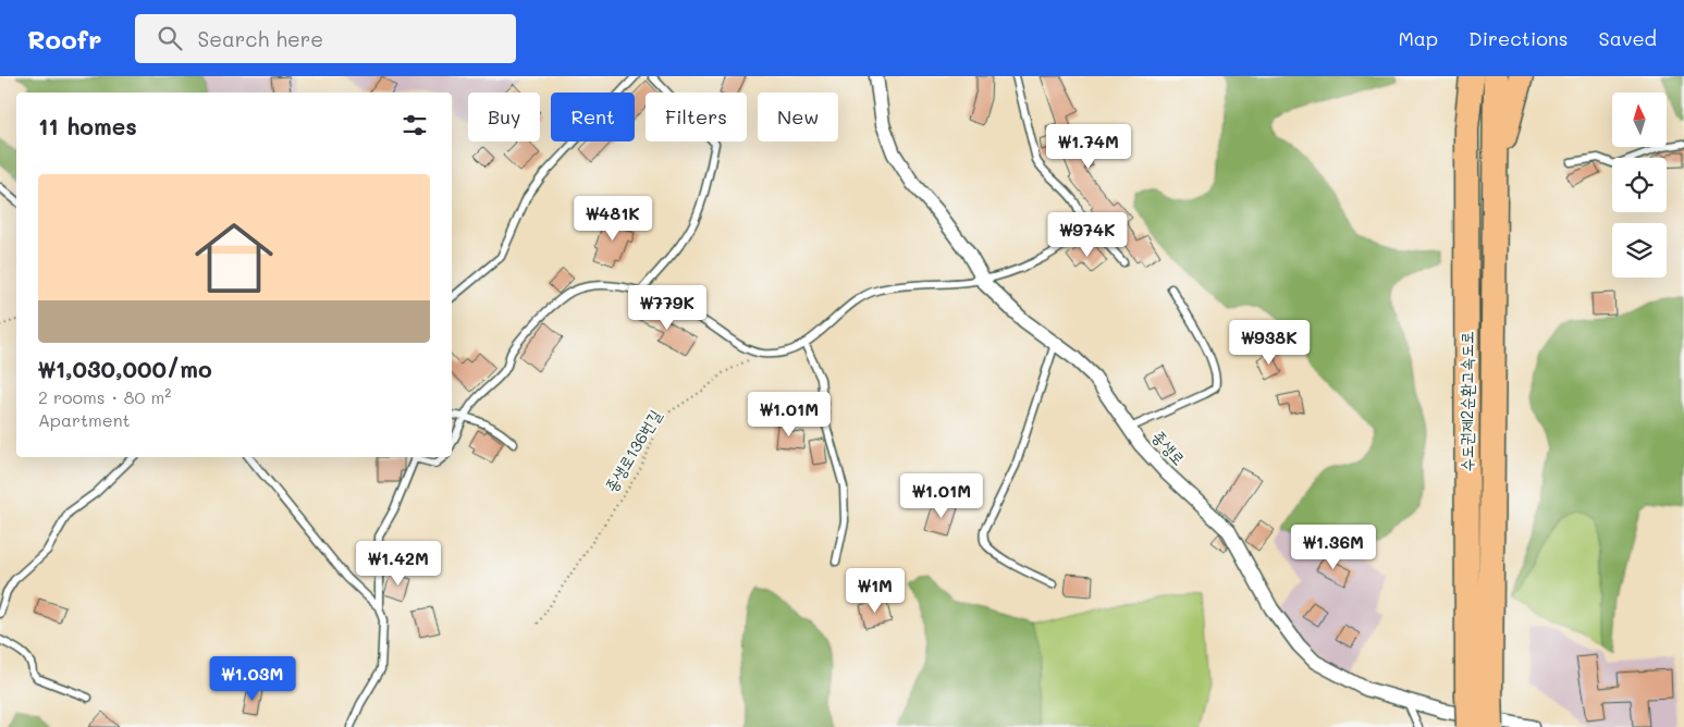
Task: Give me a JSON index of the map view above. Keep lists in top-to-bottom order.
{
  "streets": {
    "highway": ["수도권제2순환고속도로"],
    "street": ["종생로"],
    "path": ["종생로136번길"]
  },
  "north": "top",
  "page": {
    "header": "Roofr",
    "search": "Search here",
    "nav": ["Map", "Directions", "Saved"],
    "chip": [
      "Buy",
      "Rent",
      "Filters",
      "New"
    ],
    "heading": "11 homes",
    "price": [
      "₩1.74M",
      "₩481K",
      "₩974K",
      "₩779K",
      "₩938K",
      "₩1.01M",
      "₩1.01M",
      "₩1.36M",
      "₩1.42M",
      "₩1M",
      "₩1.03M"
    ],
    "list": [
      {
        "name": "₩1,030,000/mo",
        "note": "2 rooms · 80 m² · Apartment"
      }
    ]
  }
}
